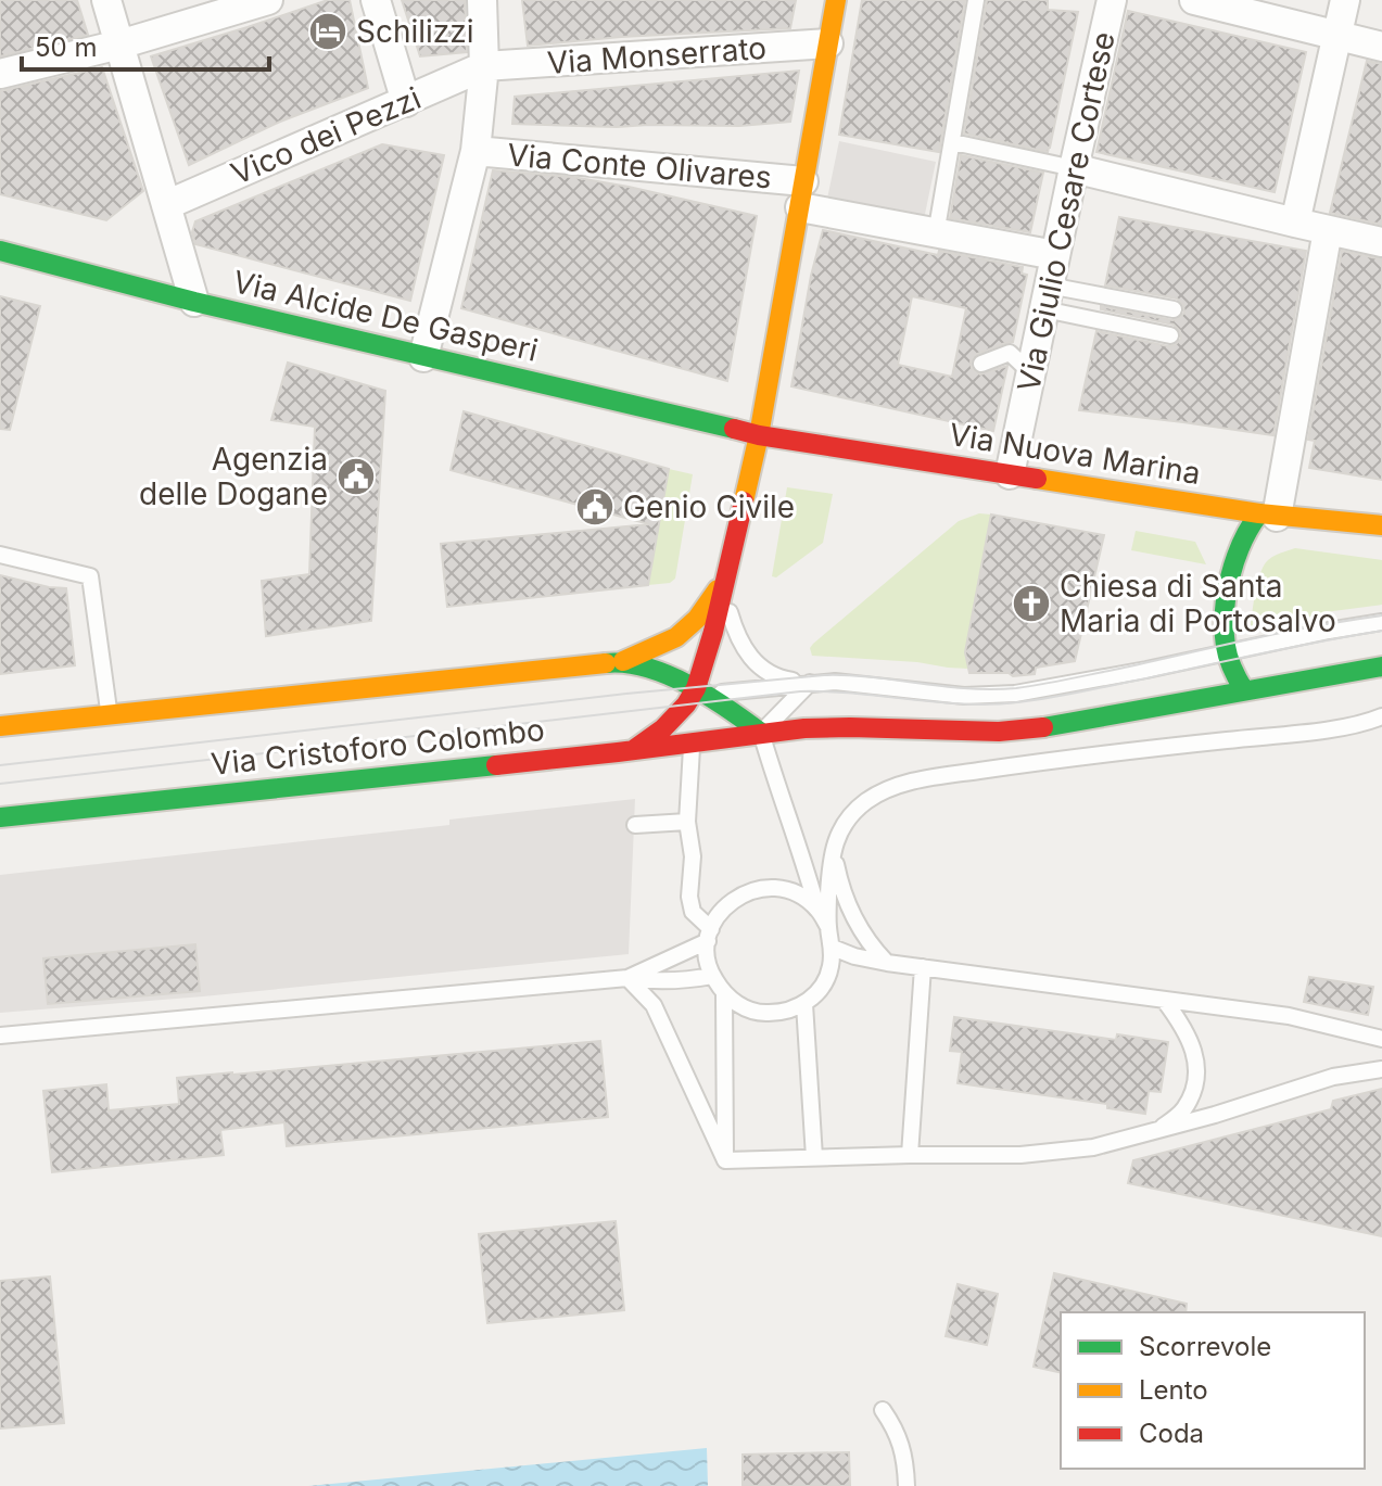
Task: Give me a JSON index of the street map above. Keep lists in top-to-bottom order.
{
  "streets": {
    "main road": ["Via Alcide De Gasperi", "Via Nuova Marina", "Via Cristoforo Colombo"],
    "street": [
      "Via Monserrato",
      "Vico dei Pezzi",
      "Via Conte Olivares",
      "Via Giulio Cesare Cortese"
    ]
  },
  "crossings": [
    ["Via Monserrato", "Vico dei Pezzi"],
    ["Via Conte Olivares", "Via Giulio Cesare Cortese"],
    ["Via Giulio Cesare Cortese", "Via Nuova Marina"],
    ["Via Alcide De Gasperi", "Via Nuova Marina"]
  ],
  "places": {
    "hotel": ["Schilizzi"],
    "public building": ["Agenzia delle Dogane", "Genio Civile"],
    "church": ["Chiesa di Santa Maria di Portosalvo"]
  },
  "legend": ["Scorrevole", "Lento", "Coda"],
  "scale_bar": "50 m"
}
